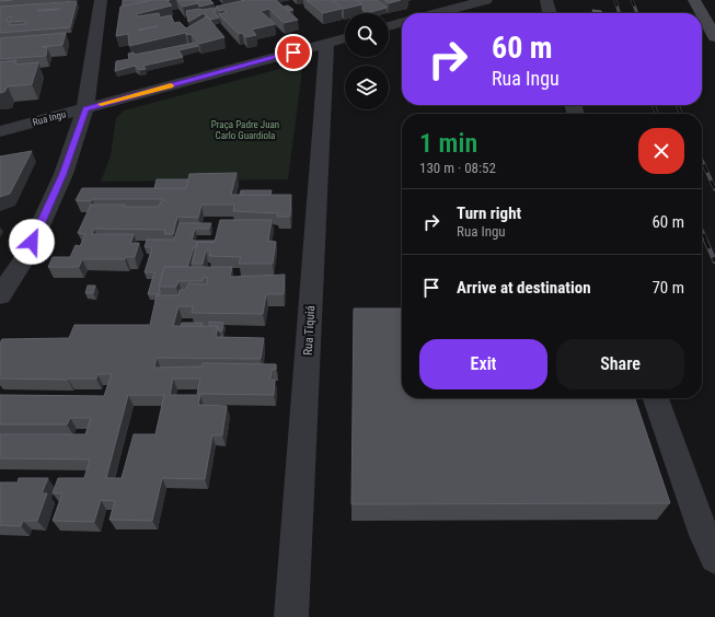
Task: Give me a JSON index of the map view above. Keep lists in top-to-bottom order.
{
  "streets": {
    "street": ["Rua Ingu", "Rua Tiquiá"]
  },
  "crossings": [
    ["Rua Ingu", "Rua Tiquiá"]
  ],
  "parks": ["Praça Padre Juan Carlo Guardiola"],
  "page": {
    "turn": ["60 m", "Rua Ingu"],
    "heading": ["1 min", "130 m · 08:52"],
    "list": [
      {
        "name": "Turn right",
        "note": "Rua Ingu",
        "value": "60 m"
      },
      {
        "name": "Arrive at destination",
        "value": "70 m"
      }
    ],
    "buttons": ["Exit", "Share"]
  }
}
